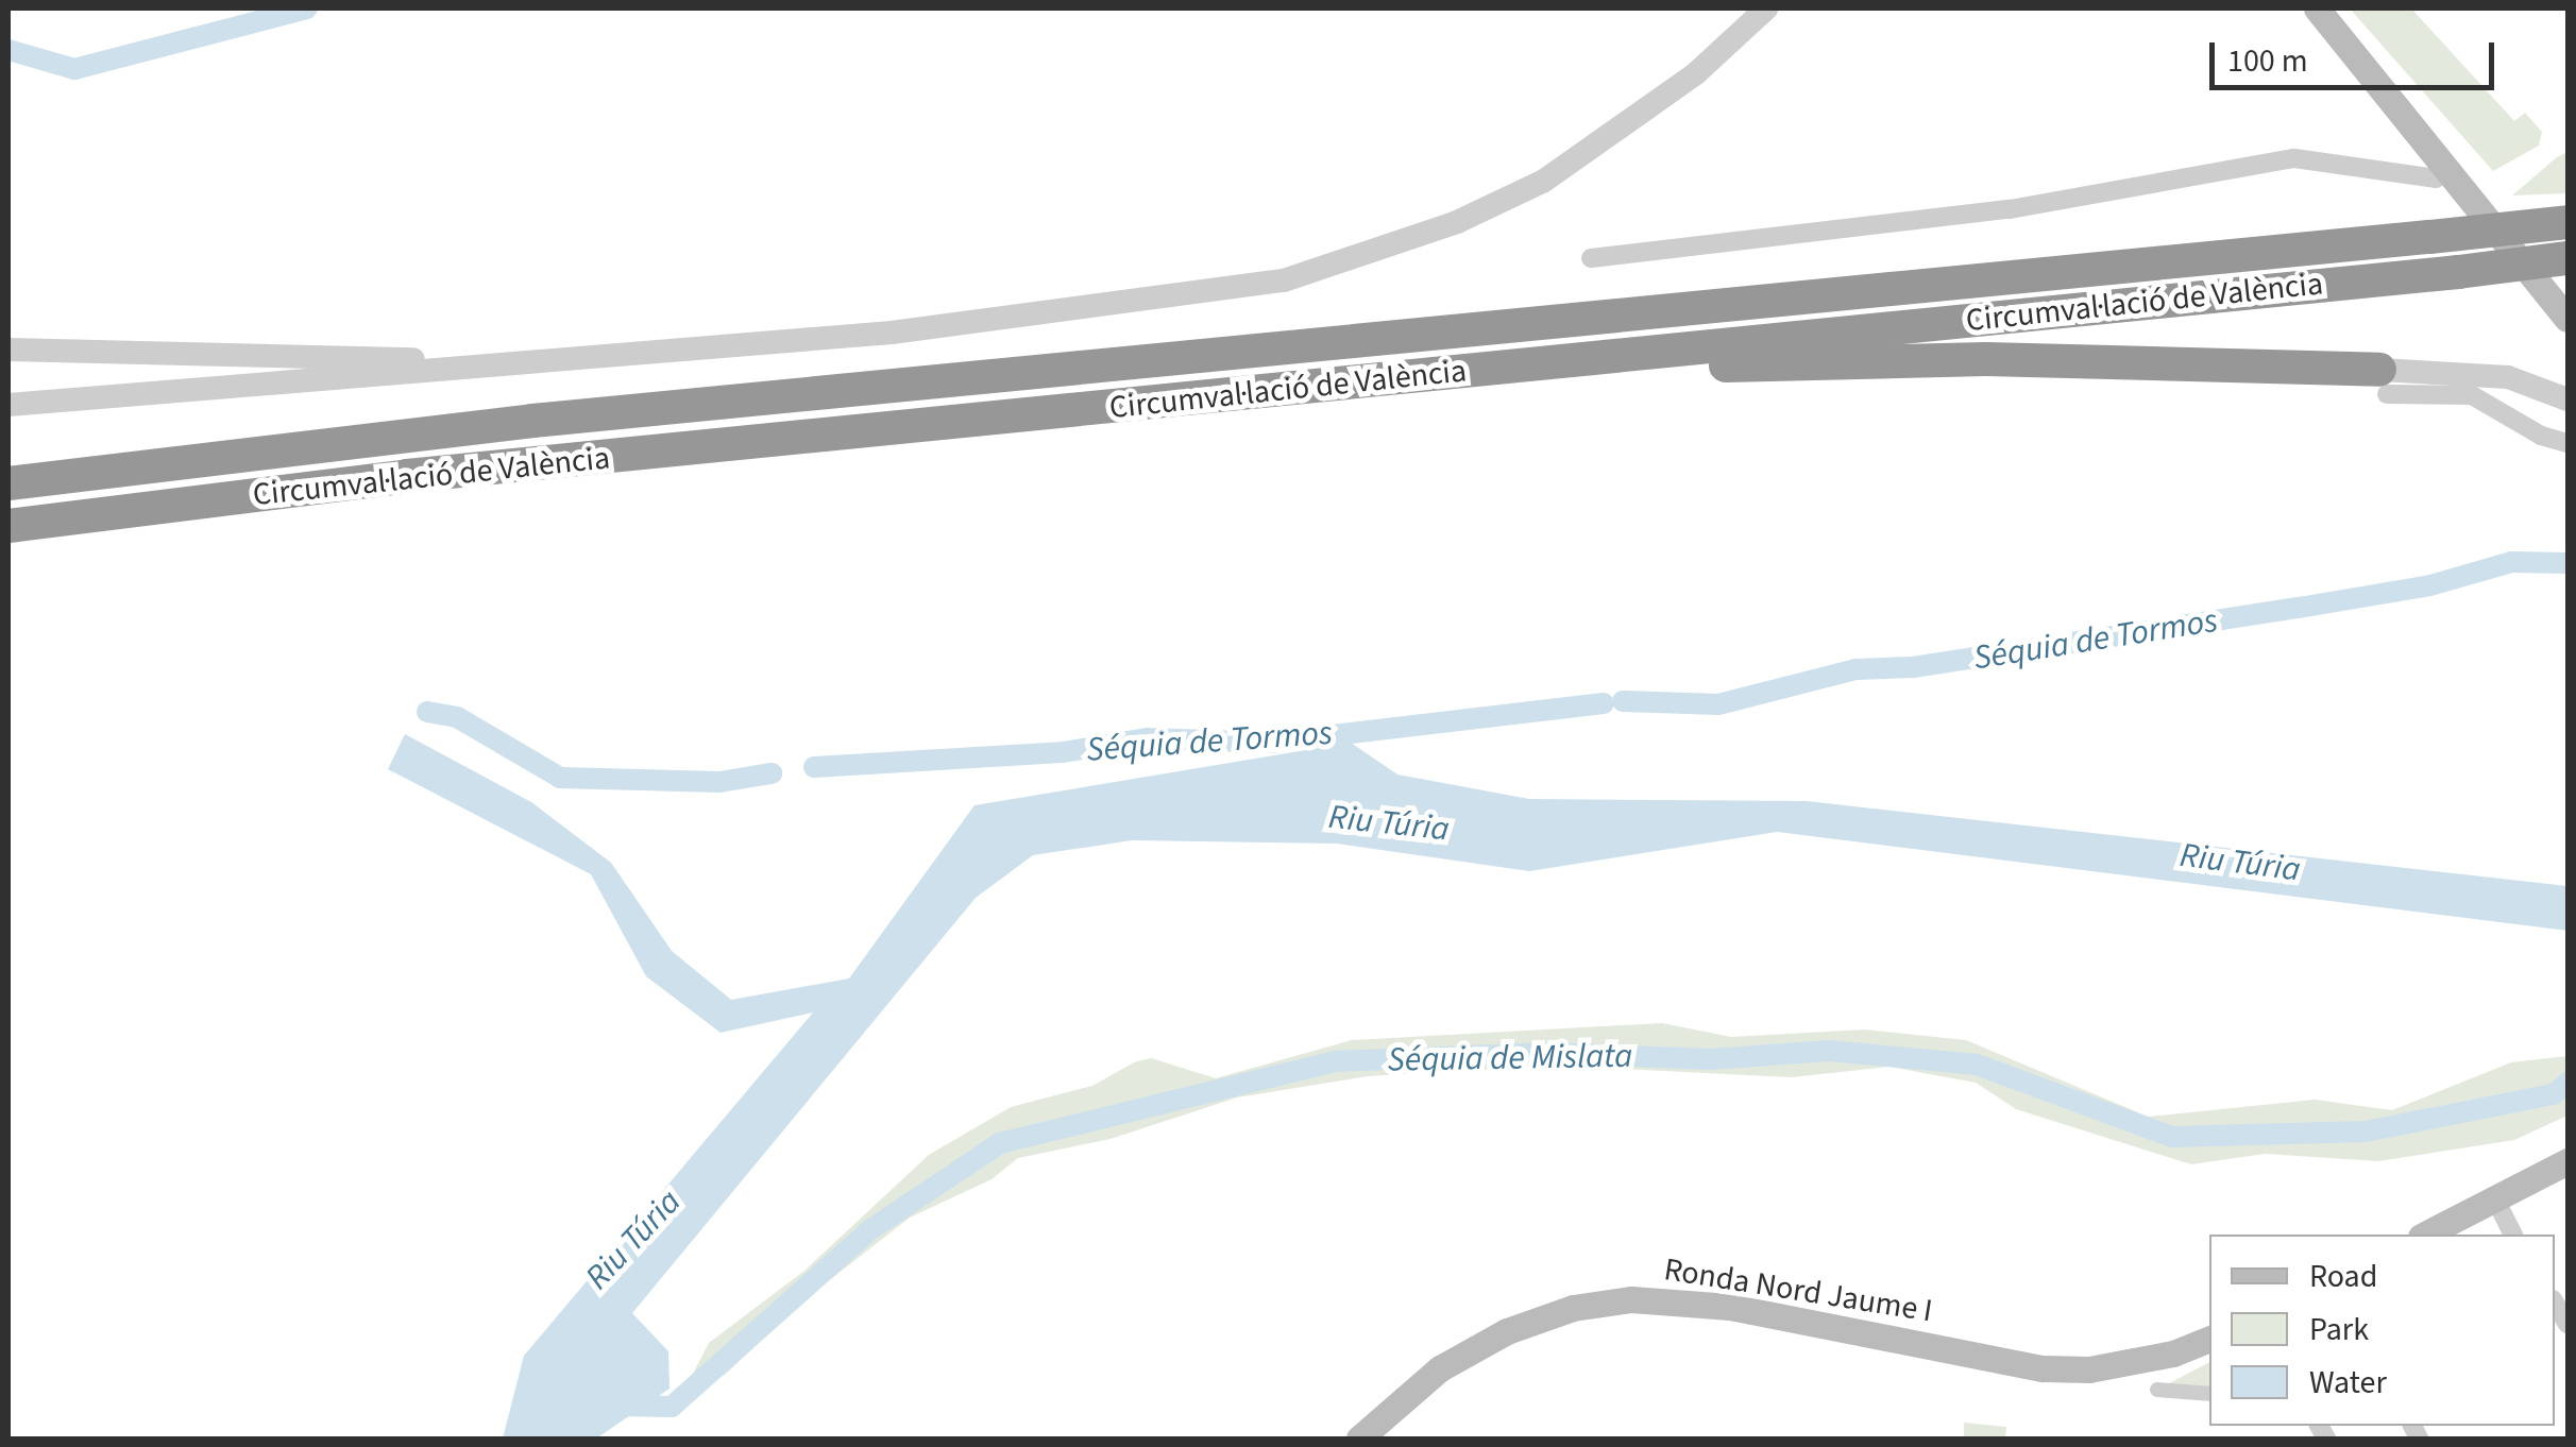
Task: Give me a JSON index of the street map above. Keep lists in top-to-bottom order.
{
  "streets": {
    "highway": ["Circumval·lació de València"],
    "main road": ["Ronda Nord Jaume I"]
  },
  "water": ["Séquia de Tormos", "Riu Túria", "Séquia de Mislata"],
  "legend": ["Road", "Park", "Water"],
  "scale_bar": "100 m"
}
